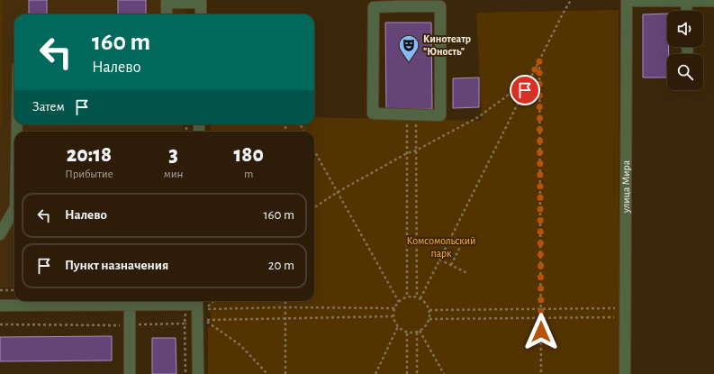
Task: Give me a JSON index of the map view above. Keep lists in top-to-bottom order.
{
  "streets": {
    "street": ["улица Мира"]
  },
  "parks": ["Комсомольский парк"],
  "places": {
    "theatre": ["Кинотеатр \"Юность\""]
  },
  "page": {
    "turn": ["160 m", "Налево"],
    "then": "Затем",
    "eta": [
      "20:18",
      "Прибытие",
      "3",
      "мин",
      "180",
      "m"
    ],
    "list": [
      {
        "name": "Налево",
        "value": "160 m"
      },
      {
        "name": "Пункт назначения",
        "value": "20 m"
      }
    ]
  }
}
